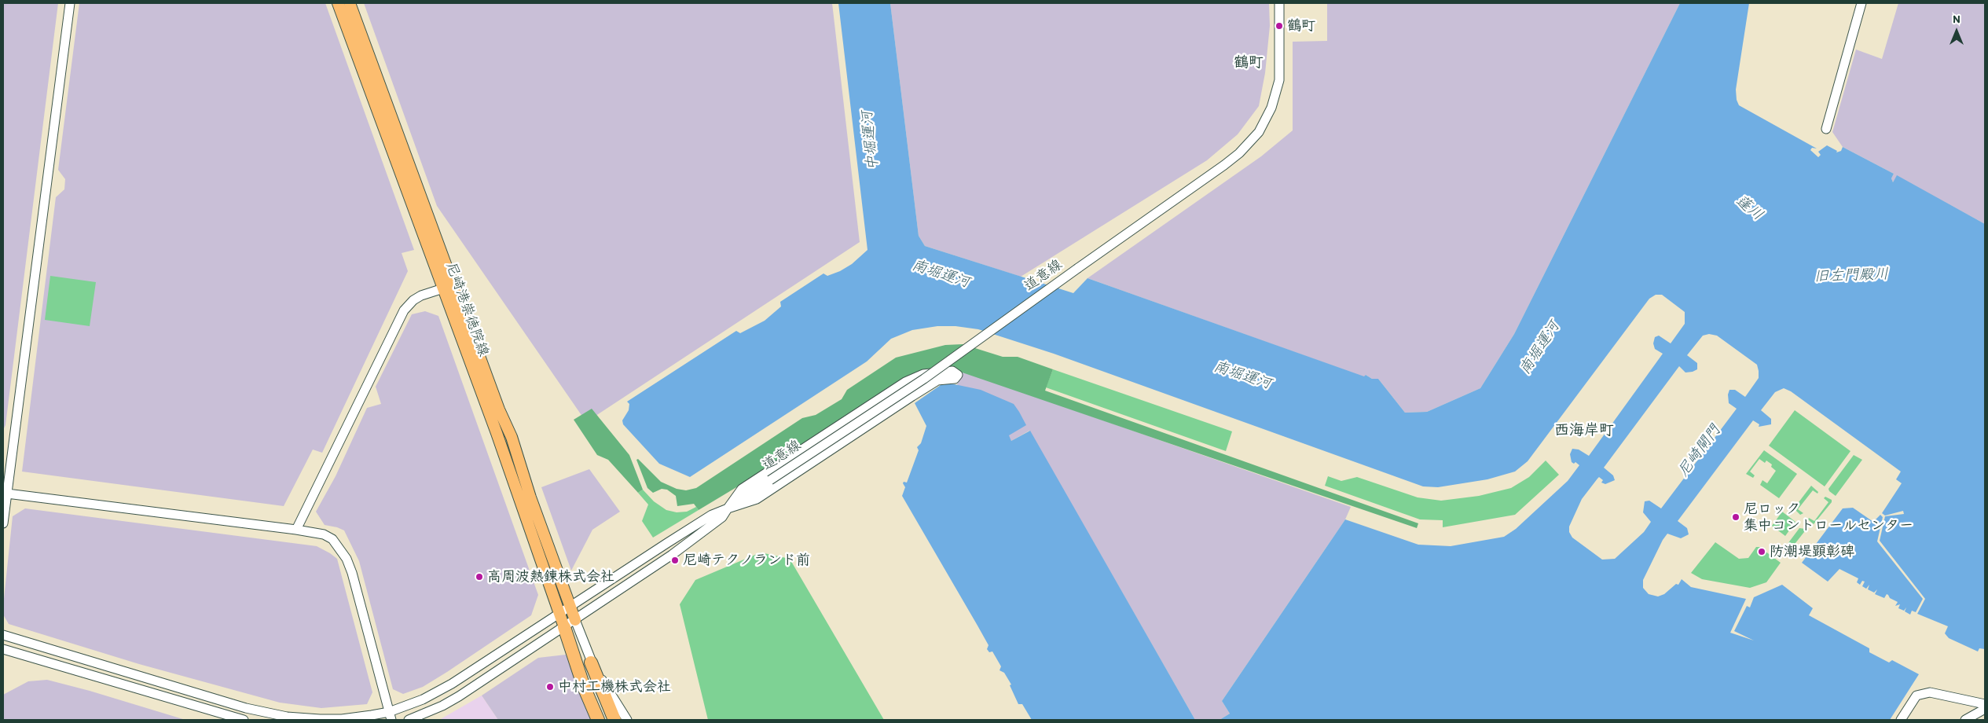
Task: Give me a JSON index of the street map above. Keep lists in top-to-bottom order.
{
  "streets": {
    "main road": ["尼崎港崇徳院線"],
    "street": ["道意線"]
  },
  "crossings": [
    ["道意線", "尼崎港崇徳院線"]
  ],
  "districts": ["鶴町", "西海岸町"],
  "water": [
    "中堀運河",
    "蓬川",
    "南堀運河",
    "旧左門殿川",
    "尼崎閘門"
  ],
  "places": [
    "鶴町",
    "尼ロック 集中コントロールセンター",
    "防潮堤顕彰碑",
    "尼崎テクノランド前",
    "高周波熱錬株式会社",
    "中村工機株式会社"
  ],
  "north": "top"
}
